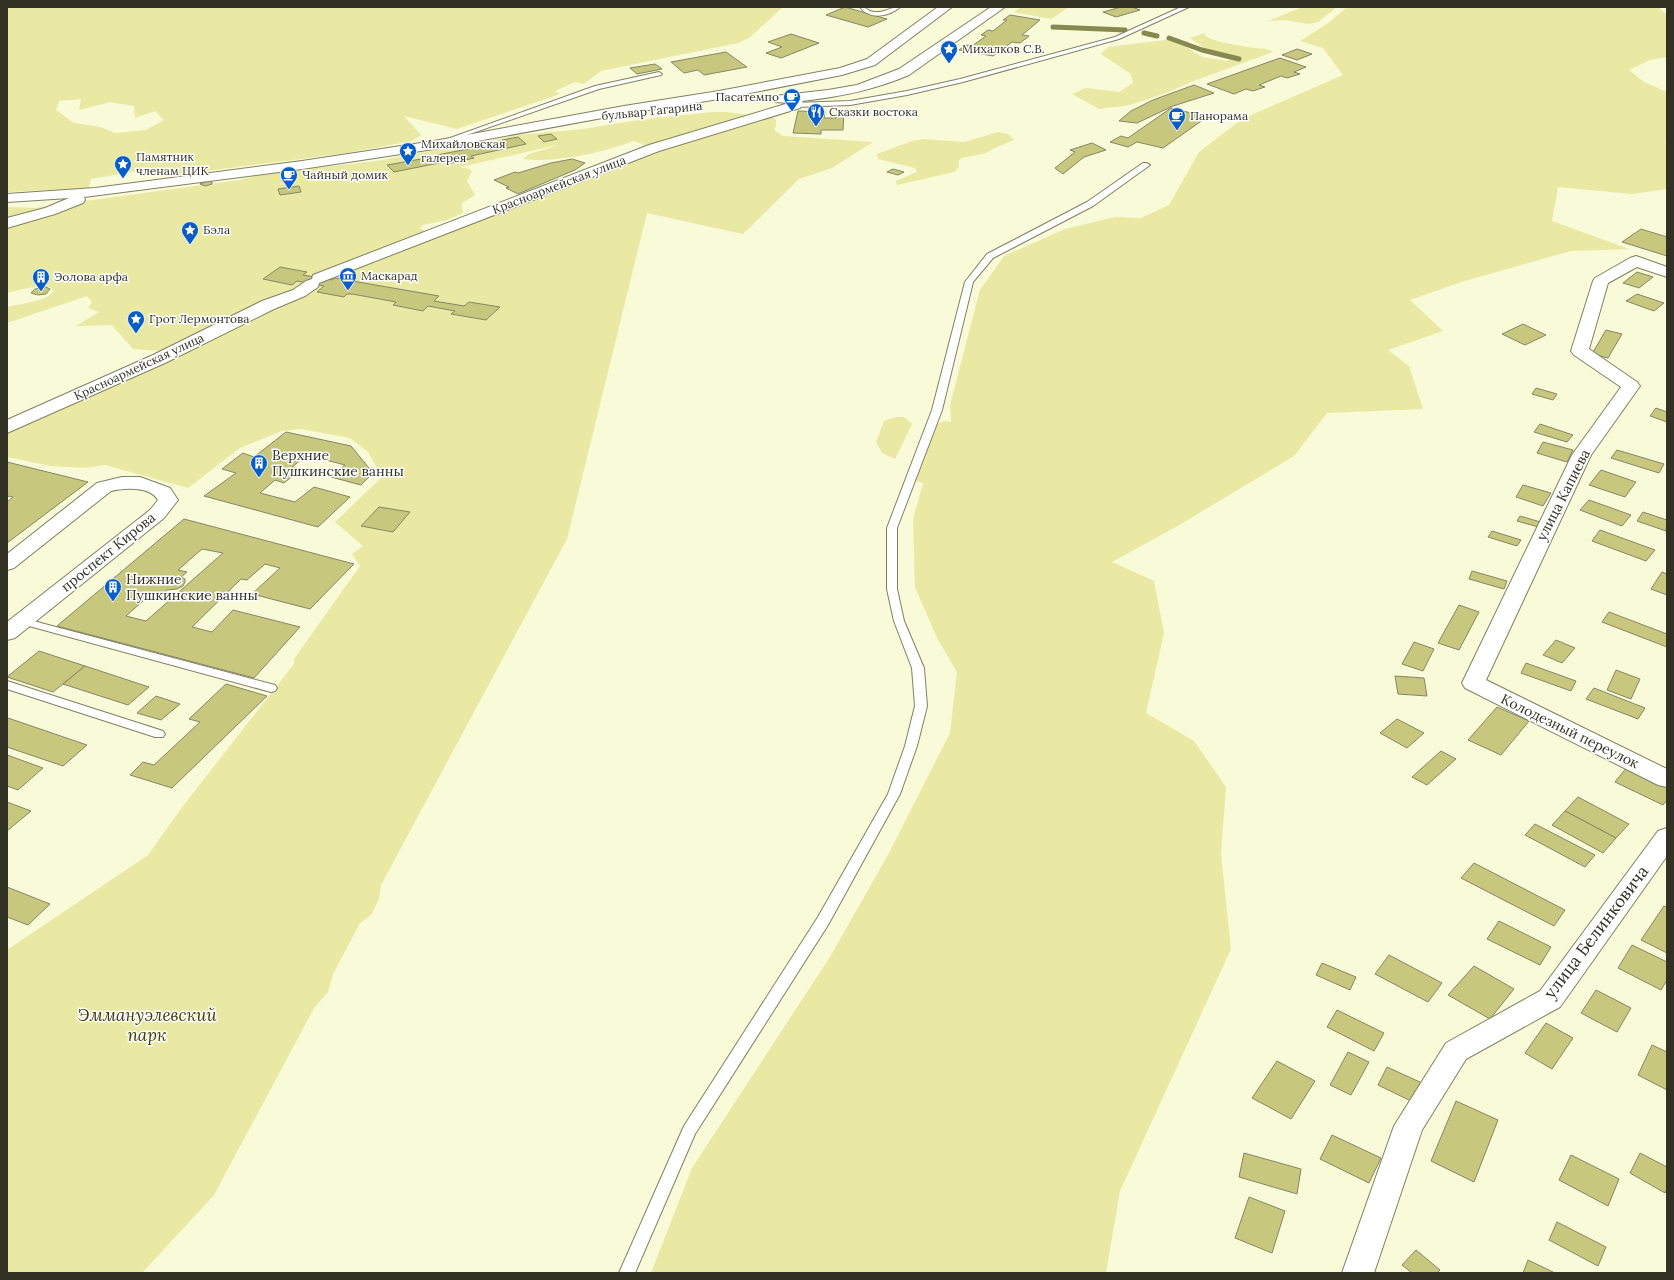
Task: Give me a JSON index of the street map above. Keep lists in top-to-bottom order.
{
  "streets": {
    "street": [
      "бульвар Гагарина",
      "Красноармейская улица",
      "улица Капиева",
      "проспект Кирова",
      "Колодезный переулок",
      "улица Белинковича"
    ]
  },
  "crossings": [
    ["бульвар Гагарина", "Красноармейская улица"],
    ["улица Капиева", "Колодезный переулок"]
  ],
  "parks": ["Эммануэлевский парк"],
  "places": {
    "place": [
      "Михалков С.В.",
      "Михайловская галерея",
      "Памятник членам ЦИК",
      "Бэла",
      "Грот Лермонтова"
    ],
    "cafe": ["Пасатемпо", "Панорама", "Чайный домик"],
    "restaurant": ["Сказки востока"],
    "museum": ["Маскарад"],
    "building": ["Эолова арфа", "Верхние Пушкинские ванны", "Нижние Пушкинские ванны"]
  }
}
